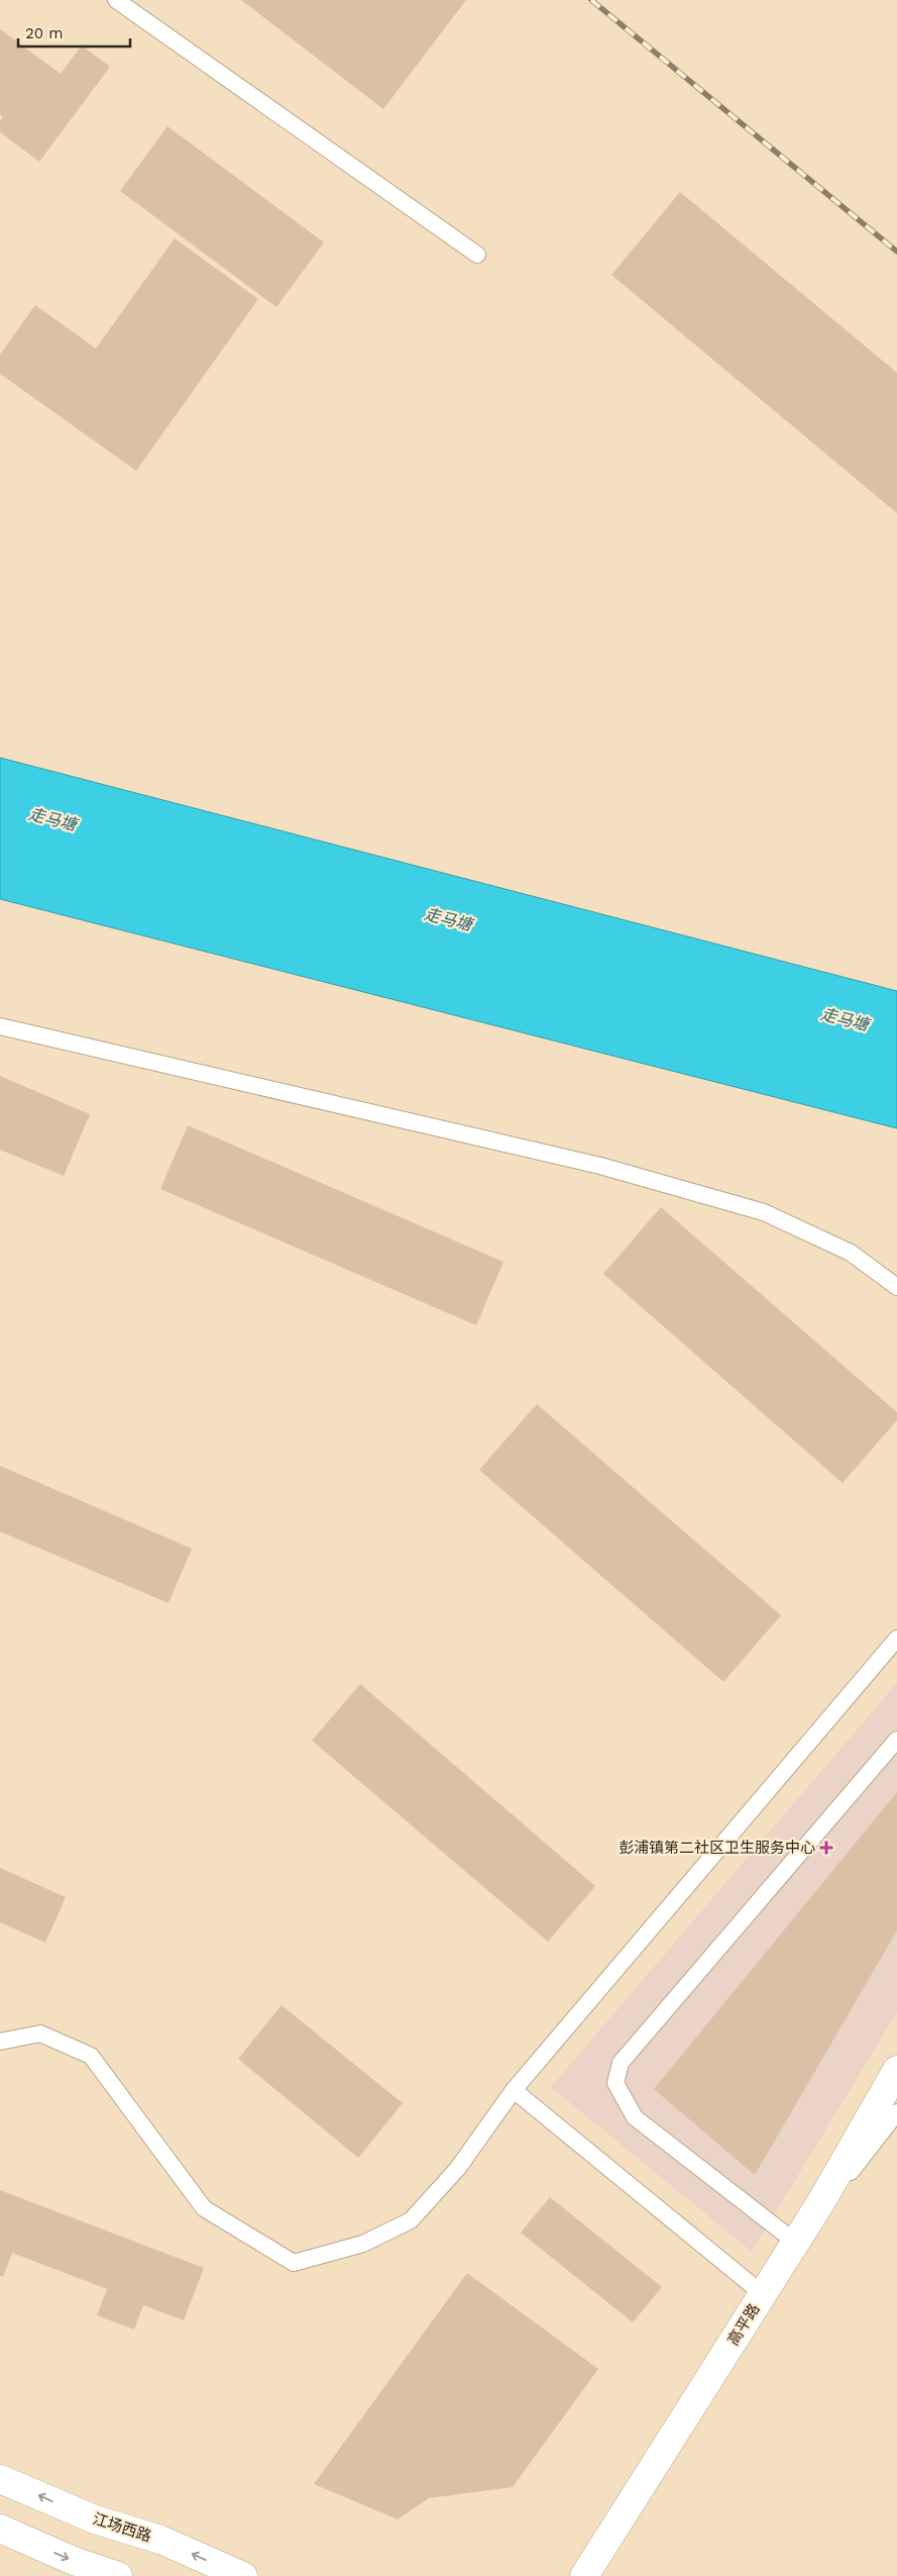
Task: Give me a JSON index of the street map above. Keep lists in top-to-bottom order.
{
  "streets": {
    "street": ["高平路", "江场西路"]
  },
  "water": ["走马塘"],
  "places": {
    "health": ["彭浦镇第二社区卫生服务中心"]
  },
  "scale_bar": "20 m"
}
